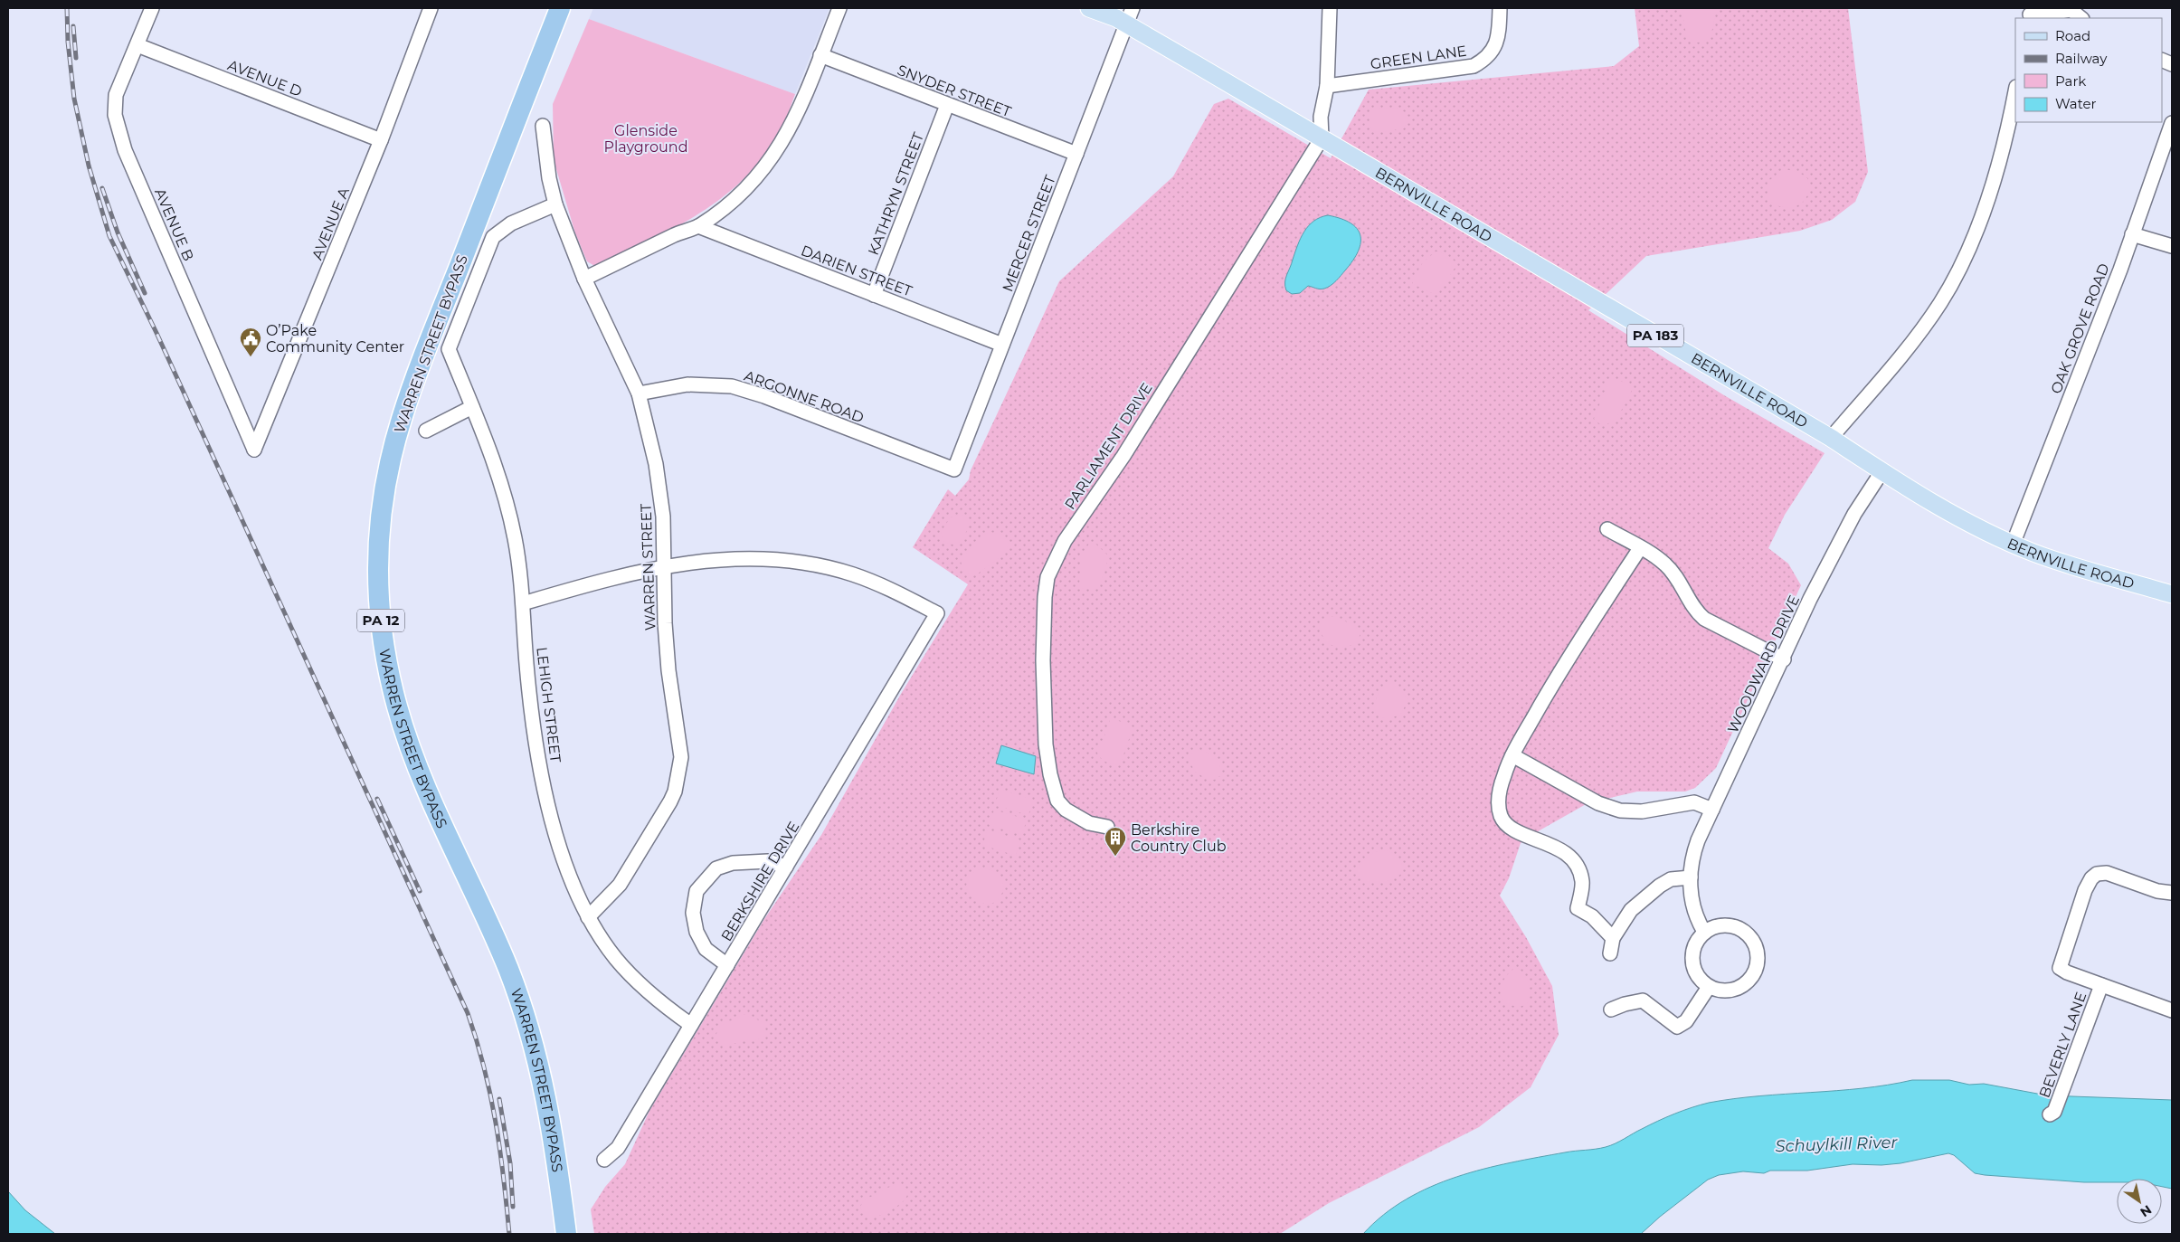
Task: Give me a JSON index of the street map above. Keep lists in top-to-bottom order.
{
  "streets": {
    "highway": ["WARREN STREET BYPASS", "PA 12"],
    "main road": ["BERNVILLE ROAD", "PA 183"],
    "street": [
      "GREEN LANE",
      "AVENUE D",
      "SNYDER STREET",
      "KATHRYN STREET",
      "AVENUE A",
      "AVENUE B",
      "MERCER STREET",
      "DARIEN STREET",
      "OAK GROVE ROAD",
      "ARGONNE ROAD",
      "PARLIAMENT DRIVE",
      "WARREN STREET",
      "WOODWARD DRIVE",
      "LEHIGH STREET",
      "BERKSHIRE DRIVE",
      "BEVERLY LANE"
    ]
  },
  "crossings": [
    ["AVENUE D", "AVENUE A"],
    ["AVENUE D", "AVENUE B"],
    ["SNYDER STREET", "KATHRYN STREET"],
    ["SNYDER STREET", "MERCER STREET"],
    ["KATHRYN STREET", "DARIEN STREET"],
    ["BERNVILLE ROAD", "MERCER STREET"],
    ["BERNVILLE ROAD", "OAK GROVE ROAD"],
    ["BERNVILLE ROAD", "PA 183"],
    ["BERNVILLE ROAD", "PARLIAMENT DRIVE"],
    ["BERNVILLE ROAD", "WOODWARD DRIVE"],
    ["AVENUE A", "AVENUE B"],
    ["MERCER STREET", "DARIEN STREET"],
    ["MERCER STREET", "PA 183"],
    ["MERCER STREET", "ARGONNE ROAD"],
    ["ARGONNE ROAD", "WARREN STREET"],
    ["WARREN STREET", "LEHIGH STREET"],
    ["WARREN STREET", "BERKSHIRE DRIVE"],
    ["LEHIGH STREET", "BERKSHIRE DRIVE"]
  ],
  "water": ["Schuylkill River"],
  "parks": ["Glenside Playground"],
  "places": {
    "public building": ["O’Pake Community Center"],
    "building": ["Berkshire Country Club"]
  },
  "legend": [
    "Road",
    "Railway",
    "Park",
    "Water"
  ],
  "north": "bottom right"
}
